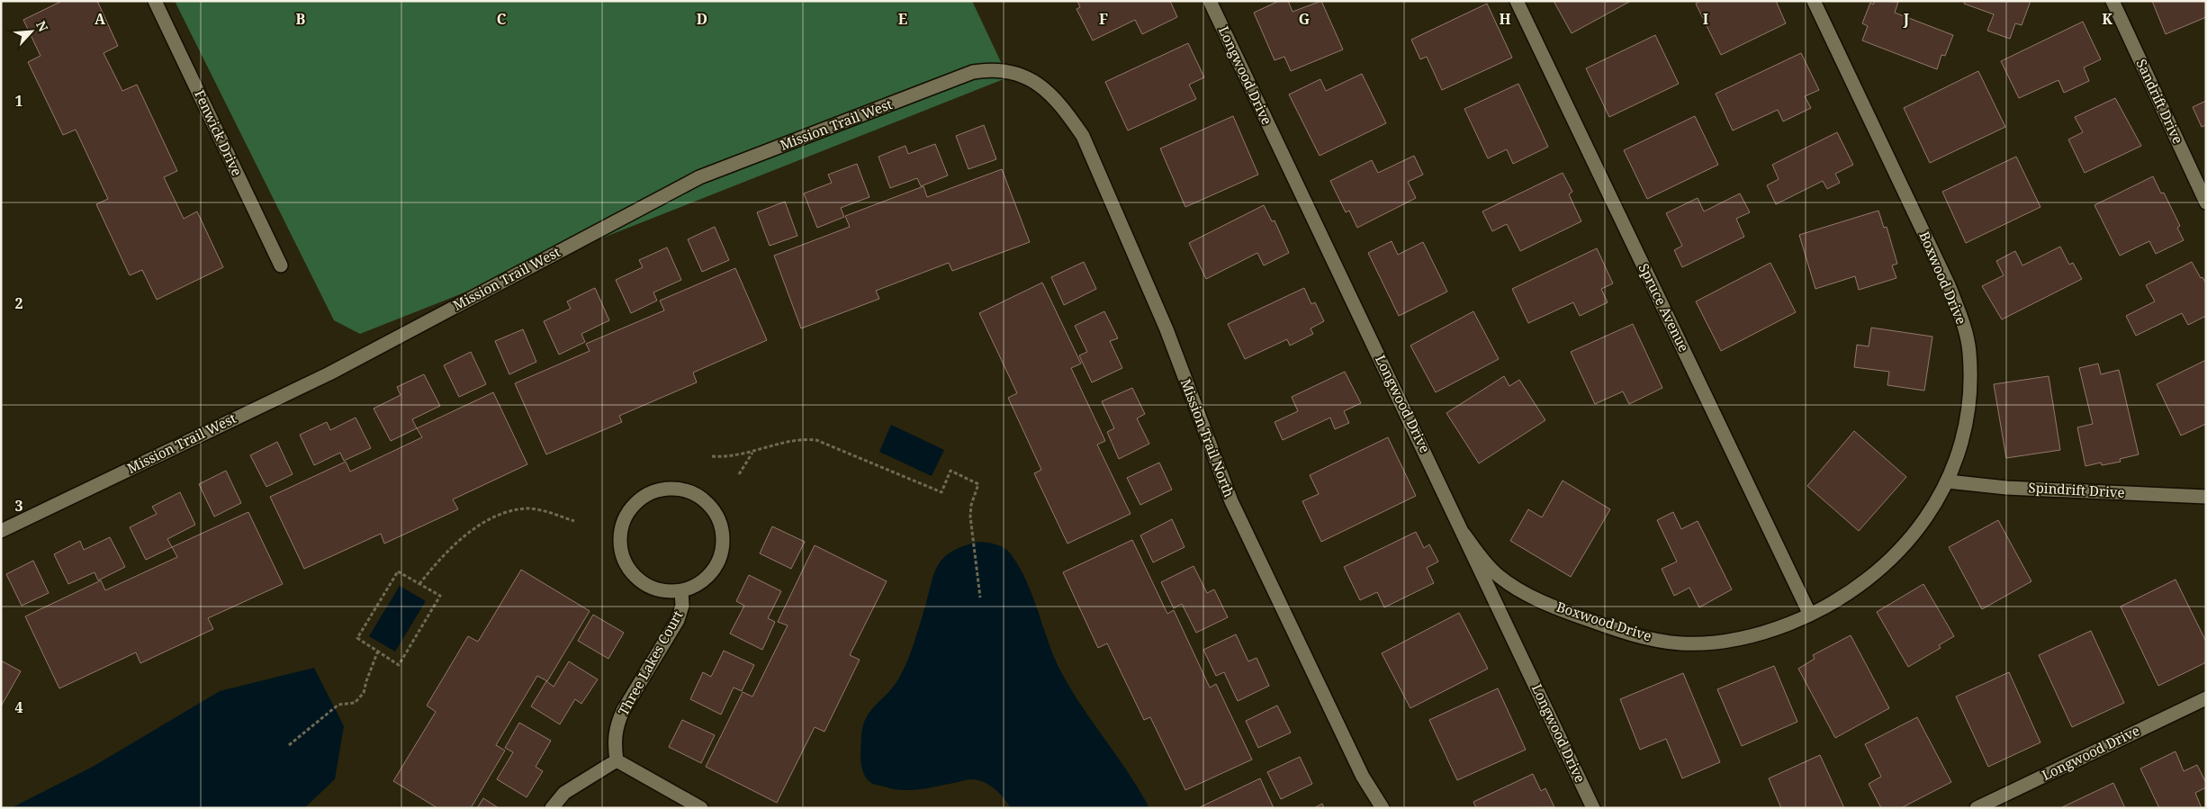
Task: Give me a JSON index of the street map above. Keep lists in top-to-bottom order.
{
  "streets": {
    "street": [
      "Longwood Drive",
      "Sandrift Drive",
      "Mission Trail West",
      "Fenwick Drive",
      "Boxwood Drive",
      "Spruce Avenue",
      "Mission Trail North",
      "Spindrift Drive",
      "Three Lakes Court"
    ]
  },
  "crossings": [
    ["Longwood Drive", "Boxwood Drive"],
    ["Mission Trail West", "Mission Trail North"],
    ["Boxwood Drive", "Spruce Avenue"],
    ["Boxwood Drive", "Spindrift Drive"]
  ],
  "north": "top right",
  "grid": {
    "columns": [
      "A",
      "B",
      "C",
      "D",
      "E",
      "F",
      "G",
      "H",
      "I",
      "J",
      "K"
    ],
    "rows": [
      "1",
      "2",
      "3",
      "4"
    ]
  }
}
